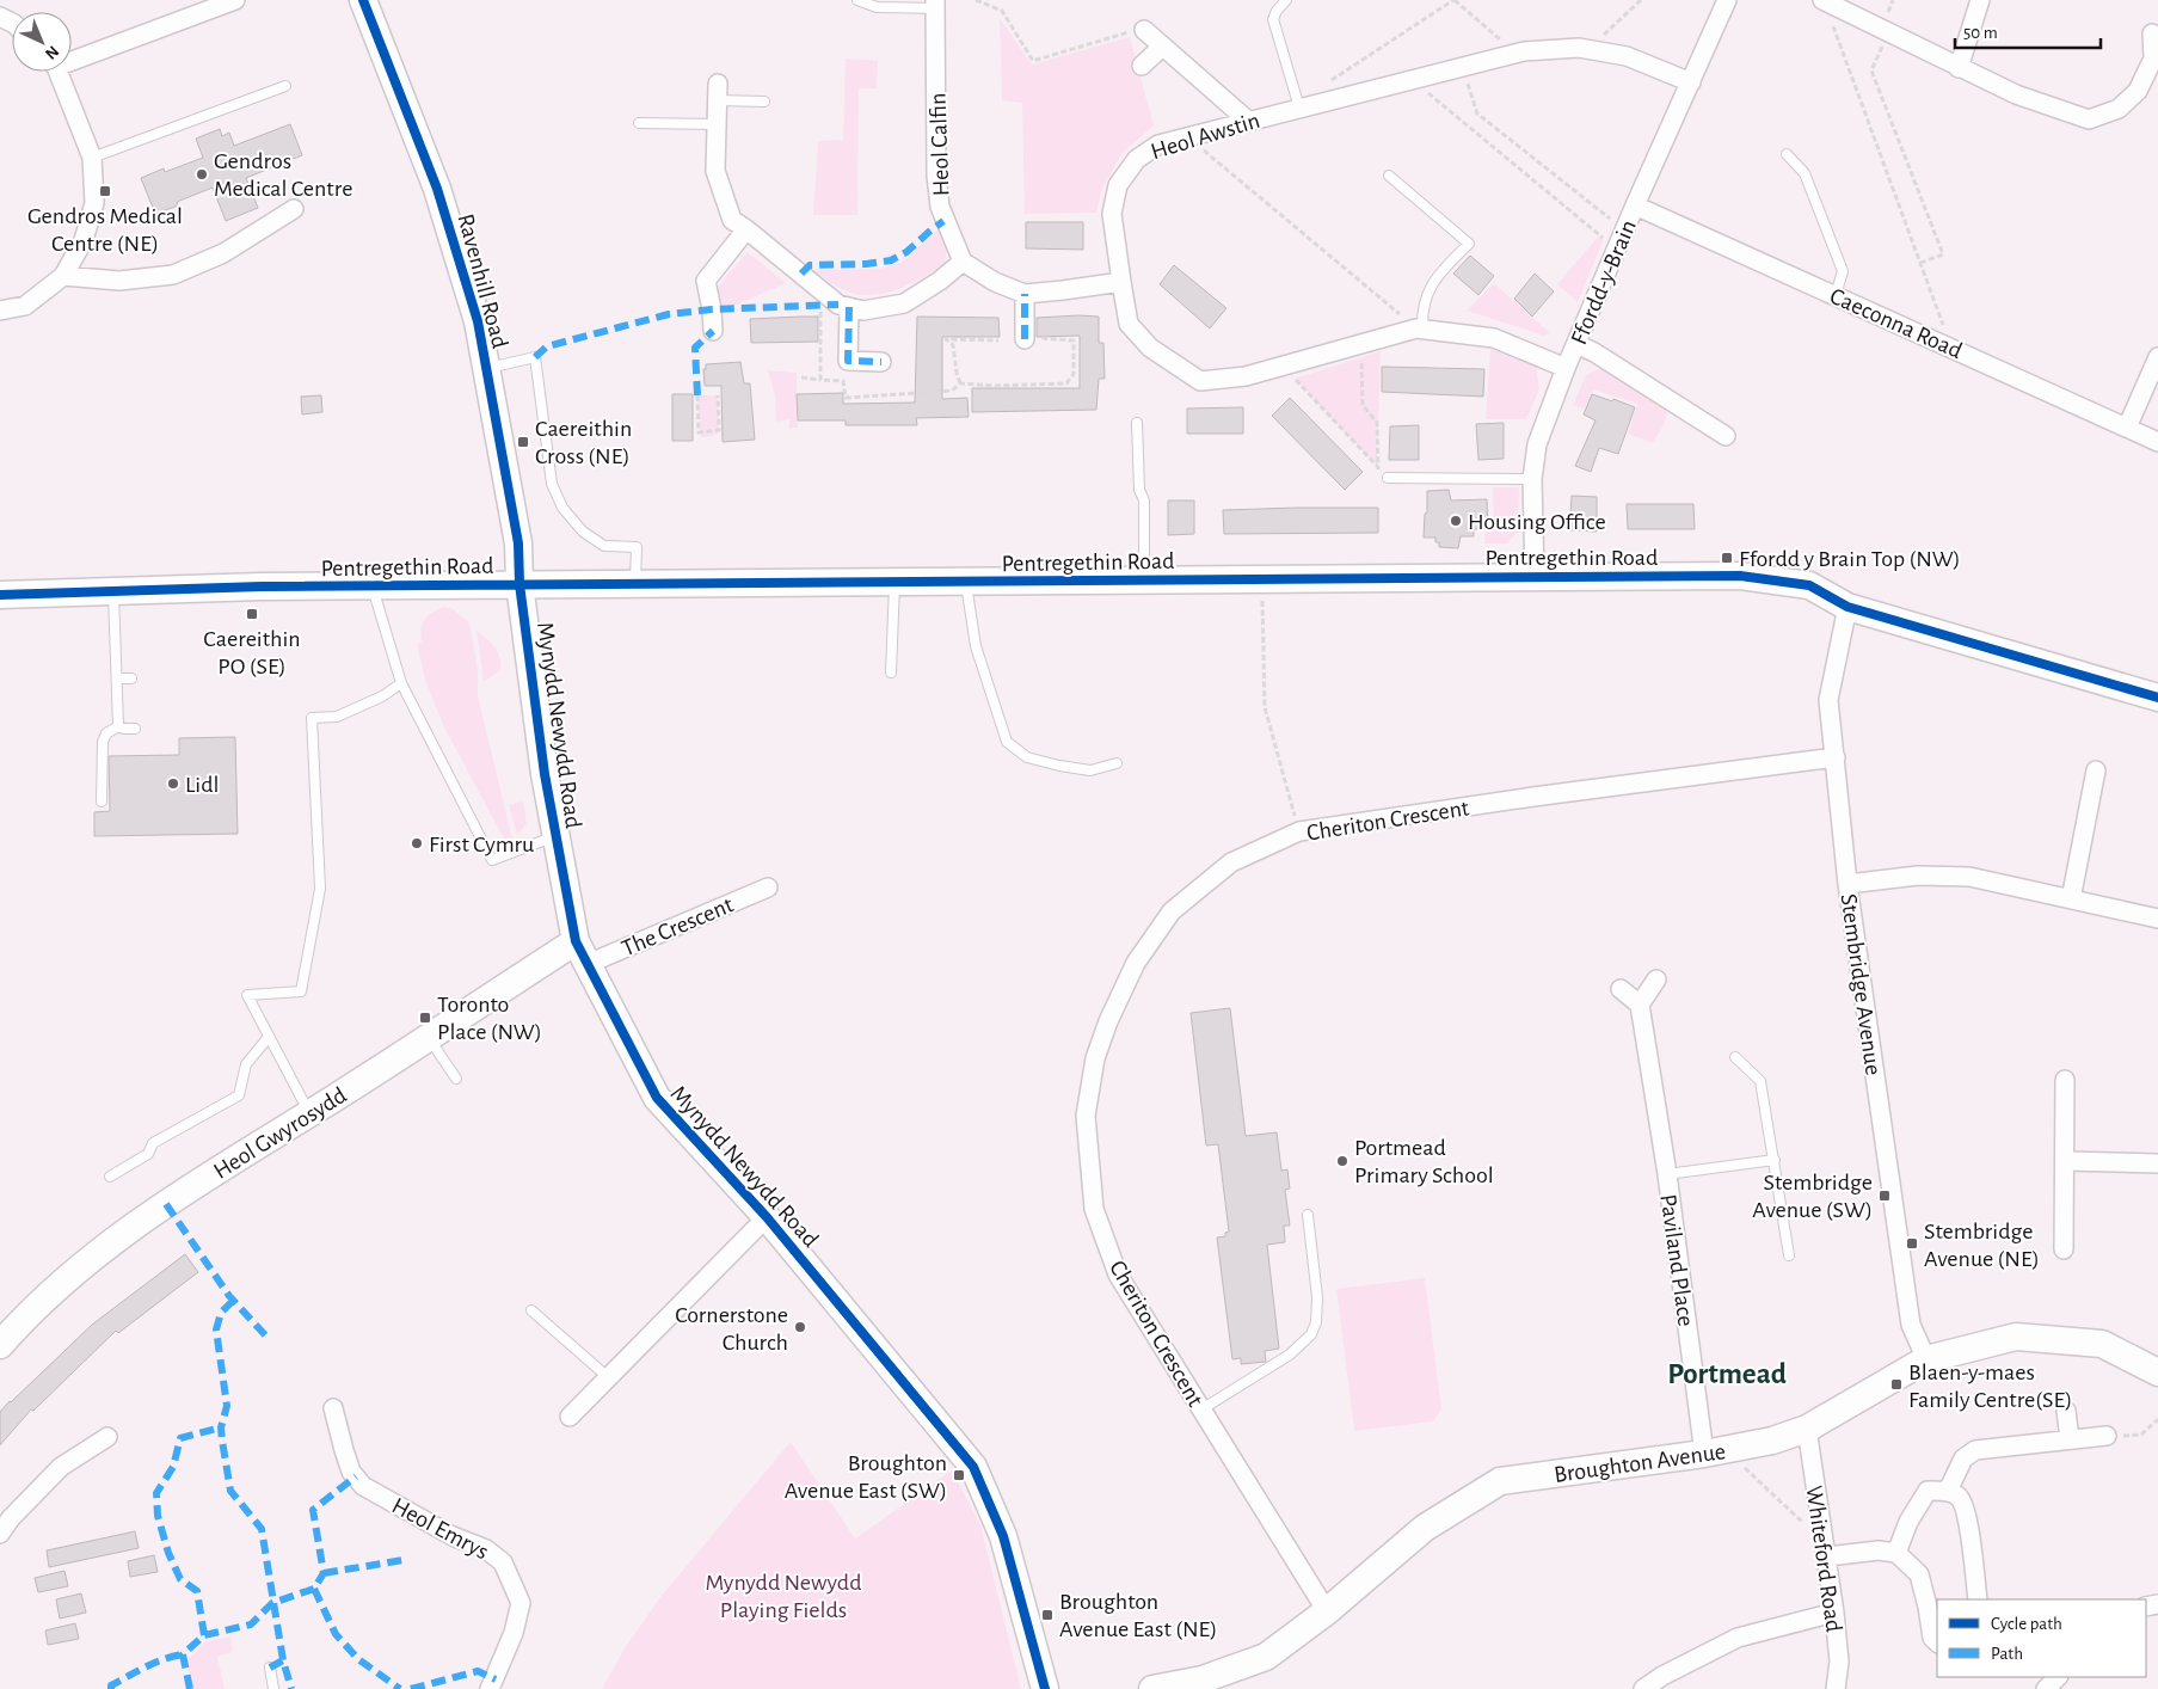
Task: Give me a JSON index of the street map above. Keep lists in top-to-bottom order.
{
  "streets": {
    "street": [
      "Heol Awstin",
      "Heol Calfin",
      "Ravenhill Road",
      "Ffordd-y-Brain",
      "Caeconna Road",
      "Pentregethin Road",
      "Mynydd Newydd Road",
      "Cheriton Crescent",
      "The Crescent",
      "Stembridge Avenue",
      "Heol Gwyrosydd",
      "Paviland Place",
      "Broughton Avenue",
      "Heol Emrys",
      "Whiteford Road"
    ]
  },
  "crossings": [
    ["Heol Awstin", "Ffordd-y-Brain"],
    ["Ravenhill Road", "Pentregethin Road"],
    ["Ravenhill Road", "Mynydd Newydd Road"],
    ["Ffordd-y-Brain", "Caeconna Road"],
    ["Ffordd-y-Brain", "Pentregethin Road"],
    ["Pentregethin Road", "Mynydd Newydd Road"],
    ["Pentregethin Road", "Stembridge Avenue"],
    ["Mynydd Newydd Road", "The Crescent"],
    ["Mynydd Newydd Road", "Heol Gwyrosydd"],
    ["Cheriton Crescent", "Stembridge Avenue"],
    ["Cheriton Crescent", "Broughton Avenue"],
    ["The Crescent", "Heol Gwyrosydd"],
    ["Stembridge Avenue", "Broughton Avenue"],
    ["Paviland Place", "Broughton Avenue"],
    ["Broughton Avenue", "Whiteford Road"]
  ],
  "districts": ["Portmead"],
  "parks": ["Mynydd Newydd Playing Fields"],
  "places": {
    "other": [
      "Gendros Medical Centre",
      "Housing Office",
      "Lidl",
      "First Cymru",
      "Portmead Primary School",
      "Cornerstone Church"
    ],
    "transit": [
      "Gendros Medical Centre (NE)",
      "Caereithin Cross (NE)",
      "Ffordd y Brain Top (NW)",
      "Caereithin PO (SE)",
      "Toronto Place (NW)",
      "Stembridge Avenue (SW)",
      "Stembridge Avenue (NE)",
      "Blaen-y-maes Family Centre(SE)",
      "Broughton Avenue East (SW)",
      "Broughton Avenue East (NE)"
    ]
  },
  "legend": ["Cycle path", "Path"],
  "scale_bar": "50 m",
  "north": "bottom right"
}
